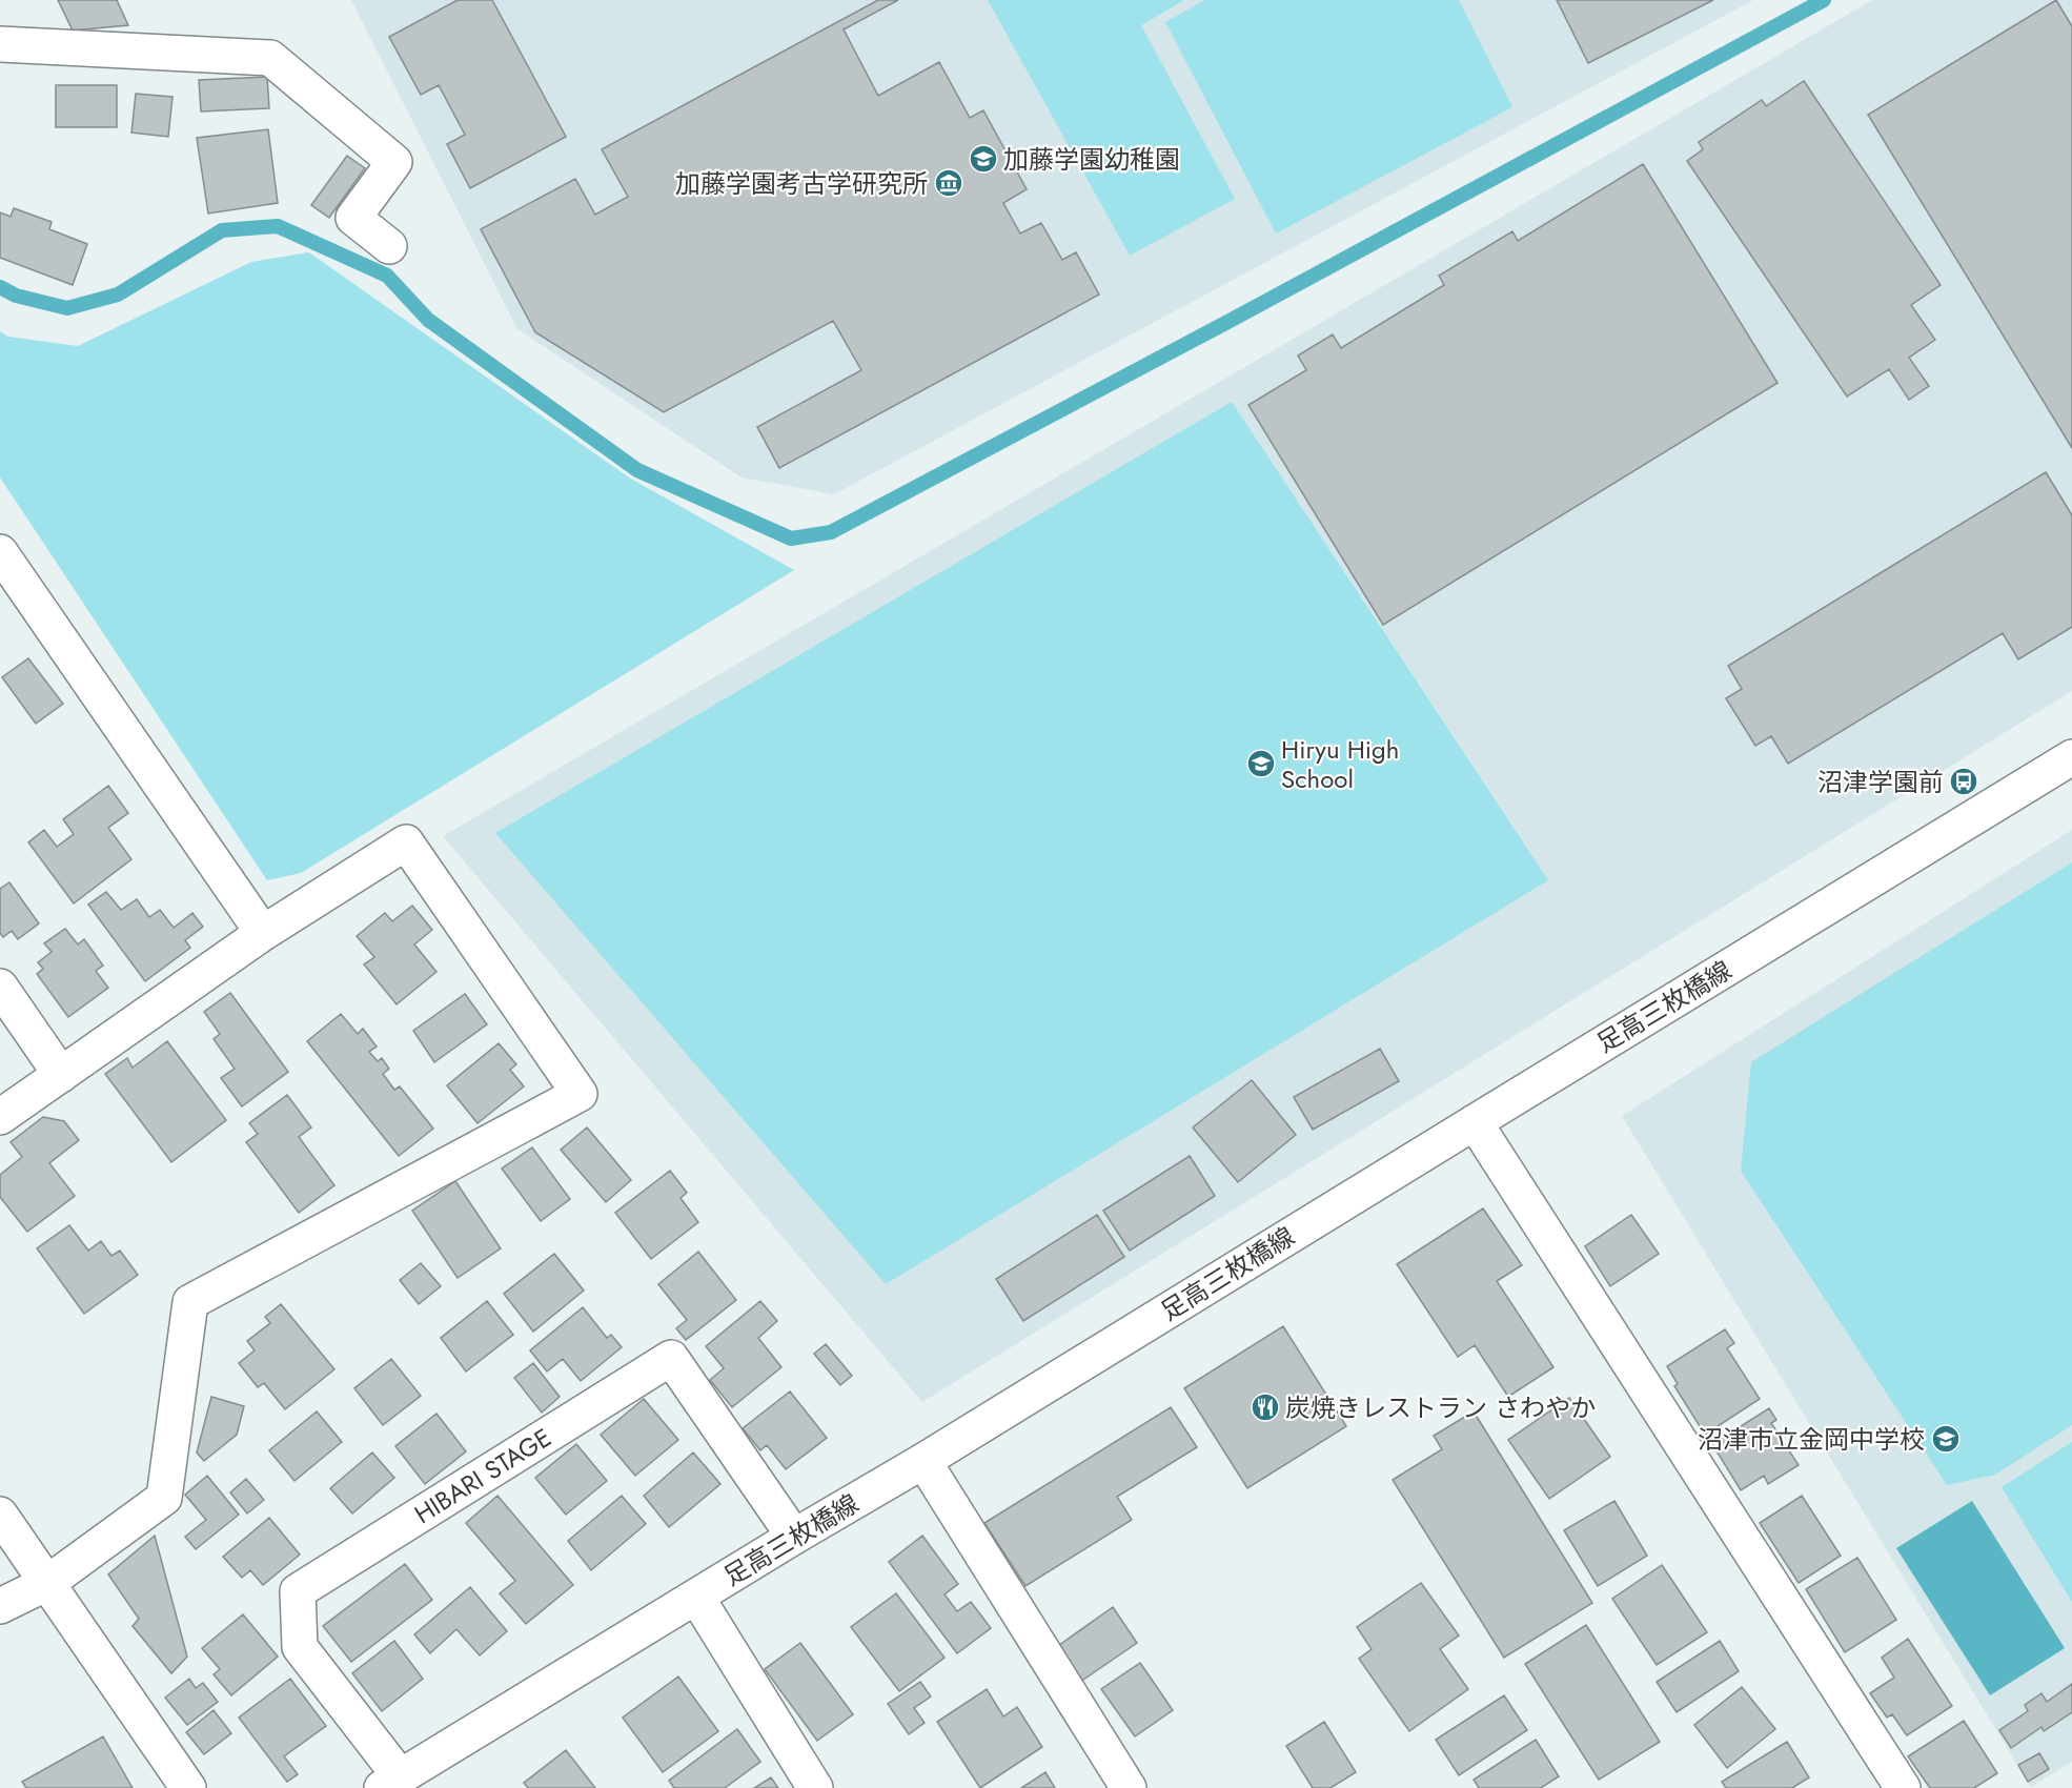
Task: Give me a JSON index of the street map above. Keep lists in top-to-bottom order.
{
  "streets": {
    "street": ["足高三枚橋線", "HIBARI STAGE"]
  },
  "crossings": [
    ["足高三枚橋線", "HIBARI STAGE"]
  ],
  "places": {
    "school or university": ["加藤学園幼稚園", "Hiryu High School", "沼津市立金岡中学校"],
    "museum": ["加藤学園考古学研究所"],
    "bus stop": ["沼津学園前"],
    "restaurant": ["炭焼きレストラン さわやか"]
  }
}
